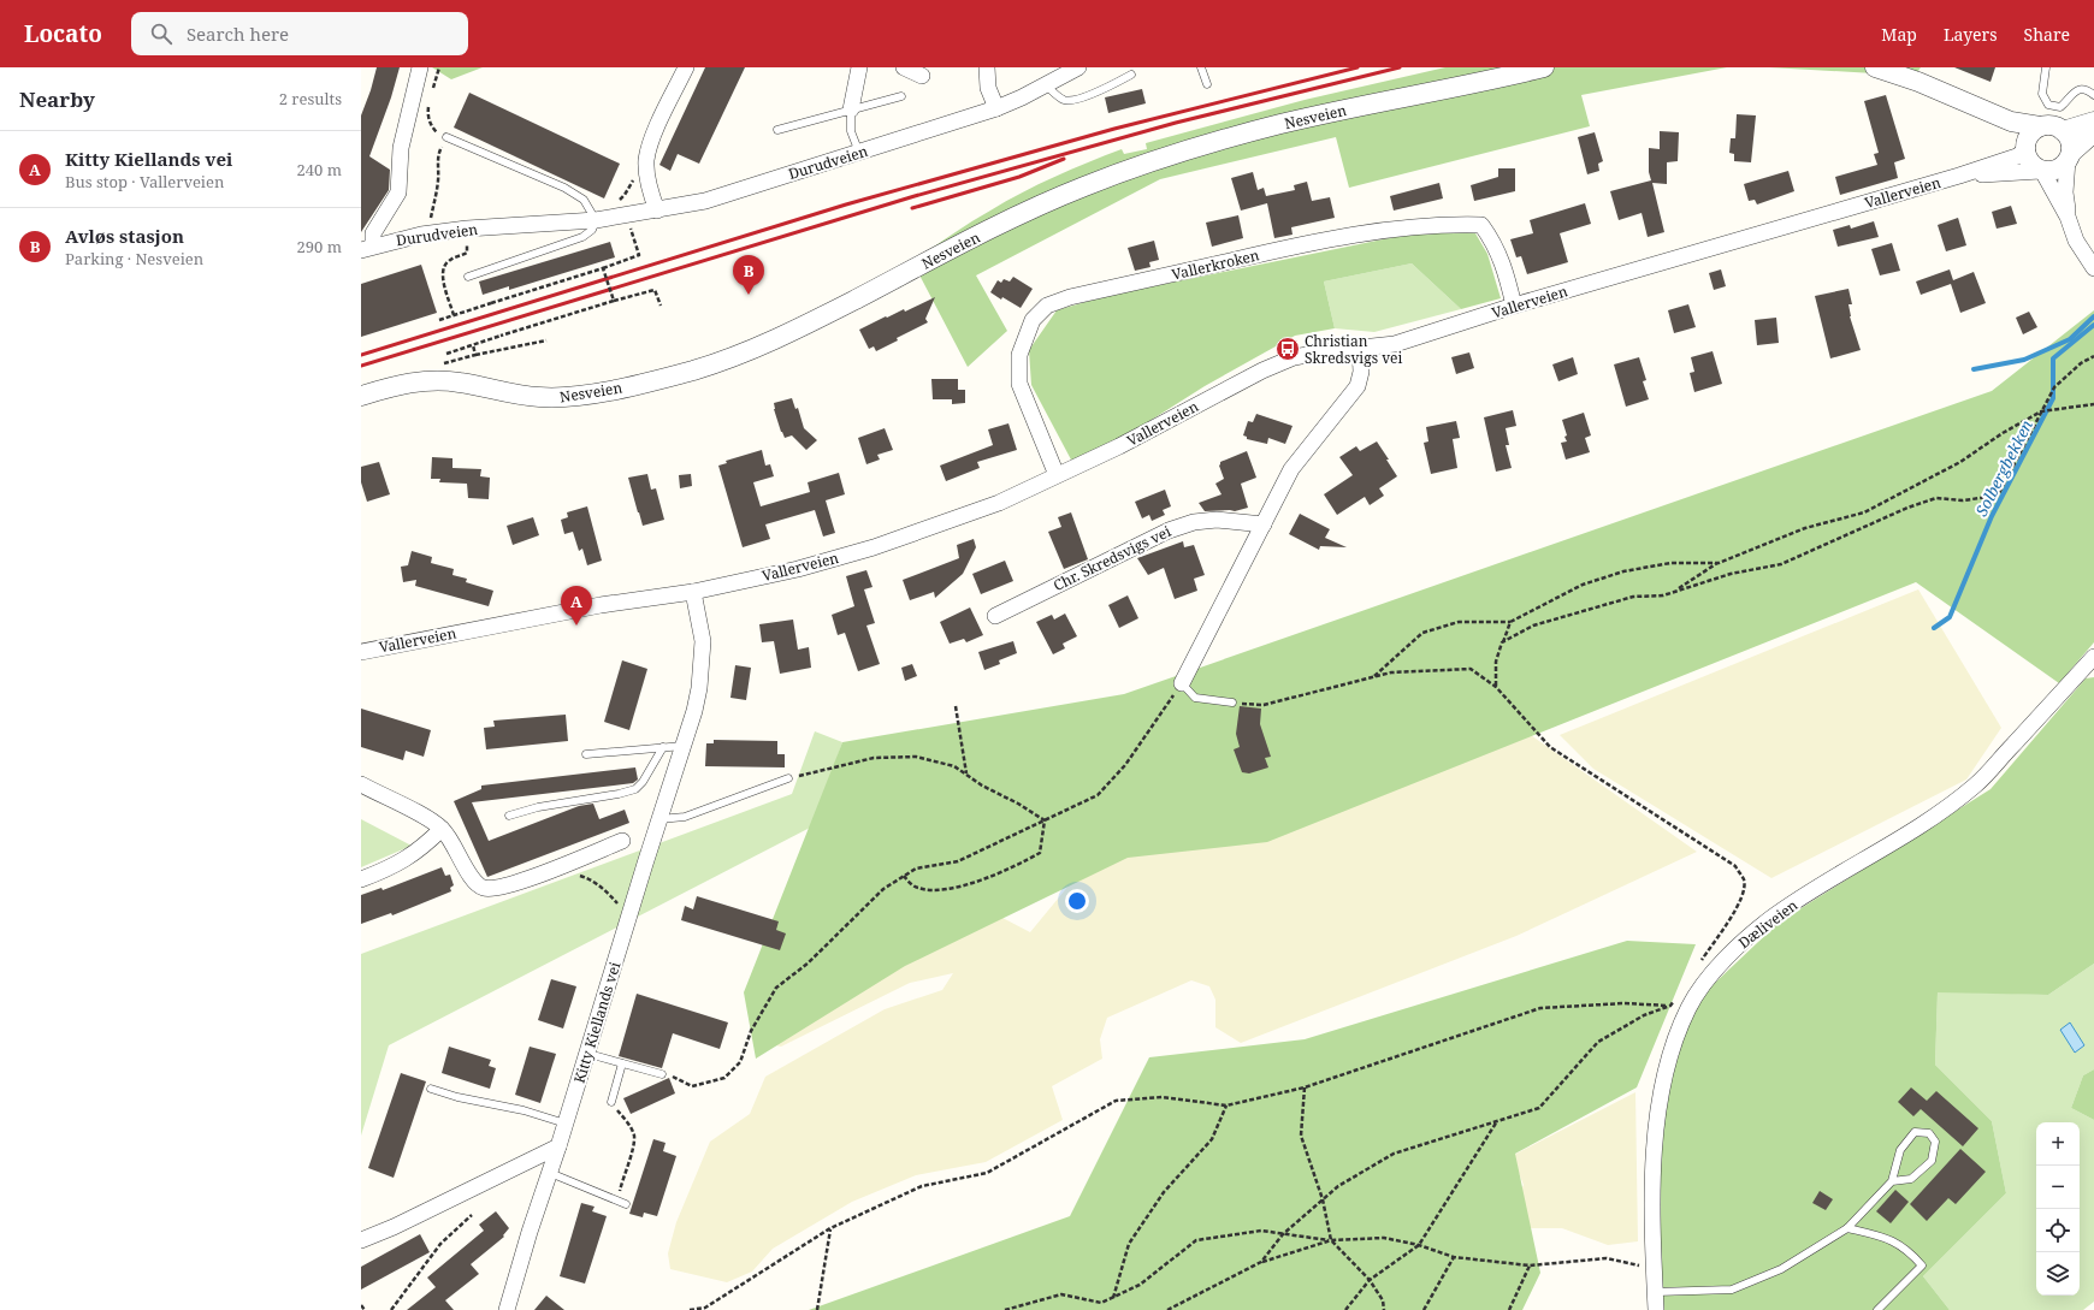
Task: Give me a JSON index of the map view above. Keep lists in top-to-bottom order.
{
  "streets": {
    "street": [
      "Nesveien",
      "Durudveien",
      "Vallerveien",
      "Vallerkroken",
      "Chr. Skredsvigs vei",
      "Dæliveien",
      "Kitty Kiellands vei"
    ]
  },
  "crossings": [
    ["Vallerveien", "Vallerkroken"],
    ["Vallerveien", "Kitty Kiellands vei"]
  ],
  "water": ["Solbergbekken"],
  "places": {
    "bus stop": ["Christian Skredsvigs vei"]
  },
  "page": {
    "header": "Locato",
    "search": "Search here",
    "nav": ["Map", "Layers", "Share"],
    "heading": ["Nearby", "2 results"],
    "list": [
      {
        "mark": "A",
        "name": "Kitty Kiellands vei",
        "note": "Bus stop · Vallerveien",
        "value": "240 m"
      },
      {
        "mark": "B",
        "name": "Avløs stasjon",
        "note": "Parking · Nesveien",
        "value": "290 m"
      }
    ],
    "pins": ["B", "A"],
    "map_buttons": ["+", "−"]
  }
}
